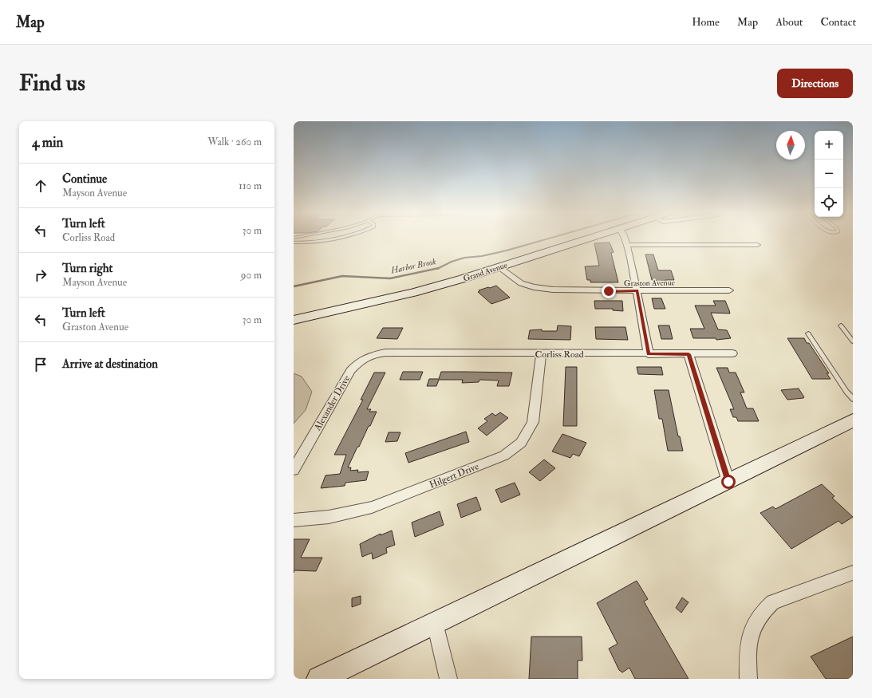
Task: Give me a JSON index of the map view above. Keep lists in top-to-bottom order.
{
  "streets": {
    "street": [
      "Grand Avenue",
      "Graston Avenue",
      "Corliss Road",
      "Alexander Drive",
      "Hilgert Drive"
    ]
  },
  "crossings": [
    ["Grand Avenue", "Graston Avenue"],
    ["Corliss Road", "Alexander Drive"],
    ["Corliss Road", "Hilgert Drive"]
  ],
  "water": ["Harbor Brook"],
  "north": "top",
  "page": {
    "header": "Map",
    "nav": [
      "Home",
      "Map",
      "About",
      "Contact"
    ],
    "buttons": "Directions",
    "title": "Find us",
    "heading": ["4 min", "Walk · 260 m"],
    "map_buttons": ["+", "−"],
    "list": [
      ["Continue", "Mayson Avenue", "110 m"],
      ["Turn left", "Corliss Road", "30 m"],
      ["Turn right", "Mayson Avenue", "90 m"],
      ["Turn left", "Graston Avenue", "30 m"],
      "Arrive at destination"
    ]
  }
}
